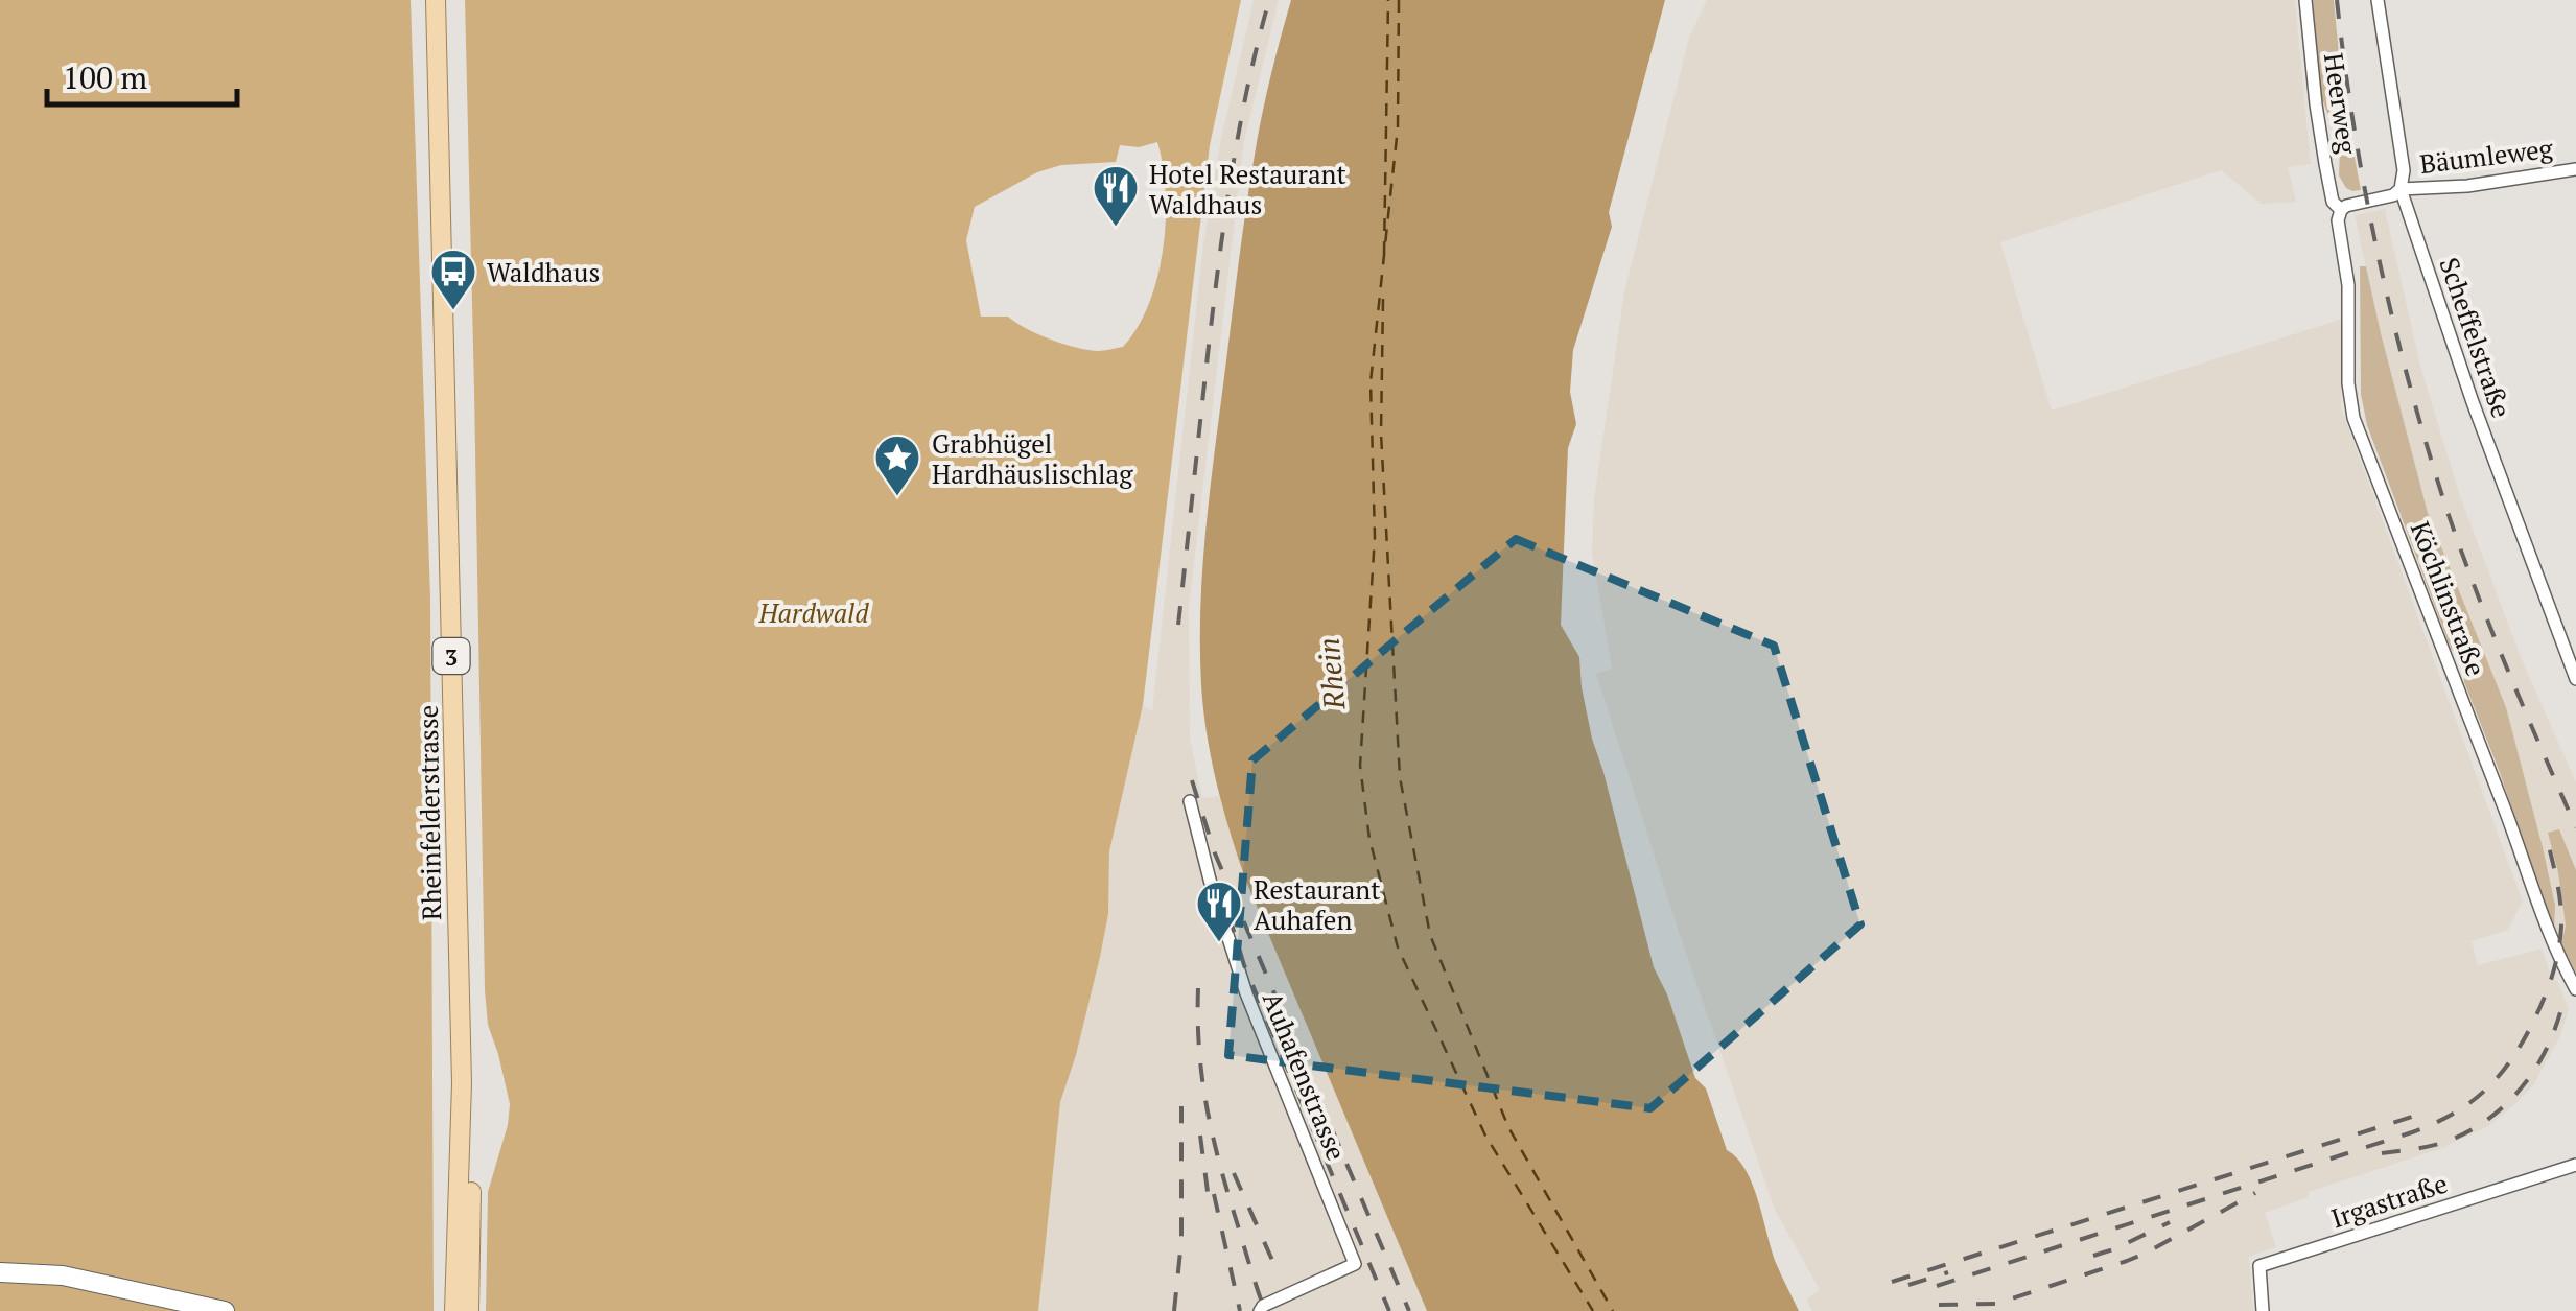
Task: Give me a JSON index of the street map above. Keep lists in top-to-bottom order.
{
  "streets": {
    "main road": ["3", "Rheinfelderstrasse"],
    "street": [
      "Heerweg",
      "Bäumleweg",
      "Scheffelstraße",
      "Köchlinstraße",
      "Auhafenstrasse",
      "Irgastraße"
    ]
  },
  "crossings": [
    ["Heerweg", "Köchlinstraße"],
    ["Bäumleweg", "Scheffelstraße"]
  ],
  "water": ["Rhein"],
  "parks": ["Hardwald"],
  "places": {
    "restaurant": ["Hotel Restaurant Waldhaus", "Restaurant Auhafen"],
    "bus stop": ["Waldhaus"],
    "place": ["Grabhügel Hardhäuslischlag"]
  },
  "scale_bar": "100 m"
}
